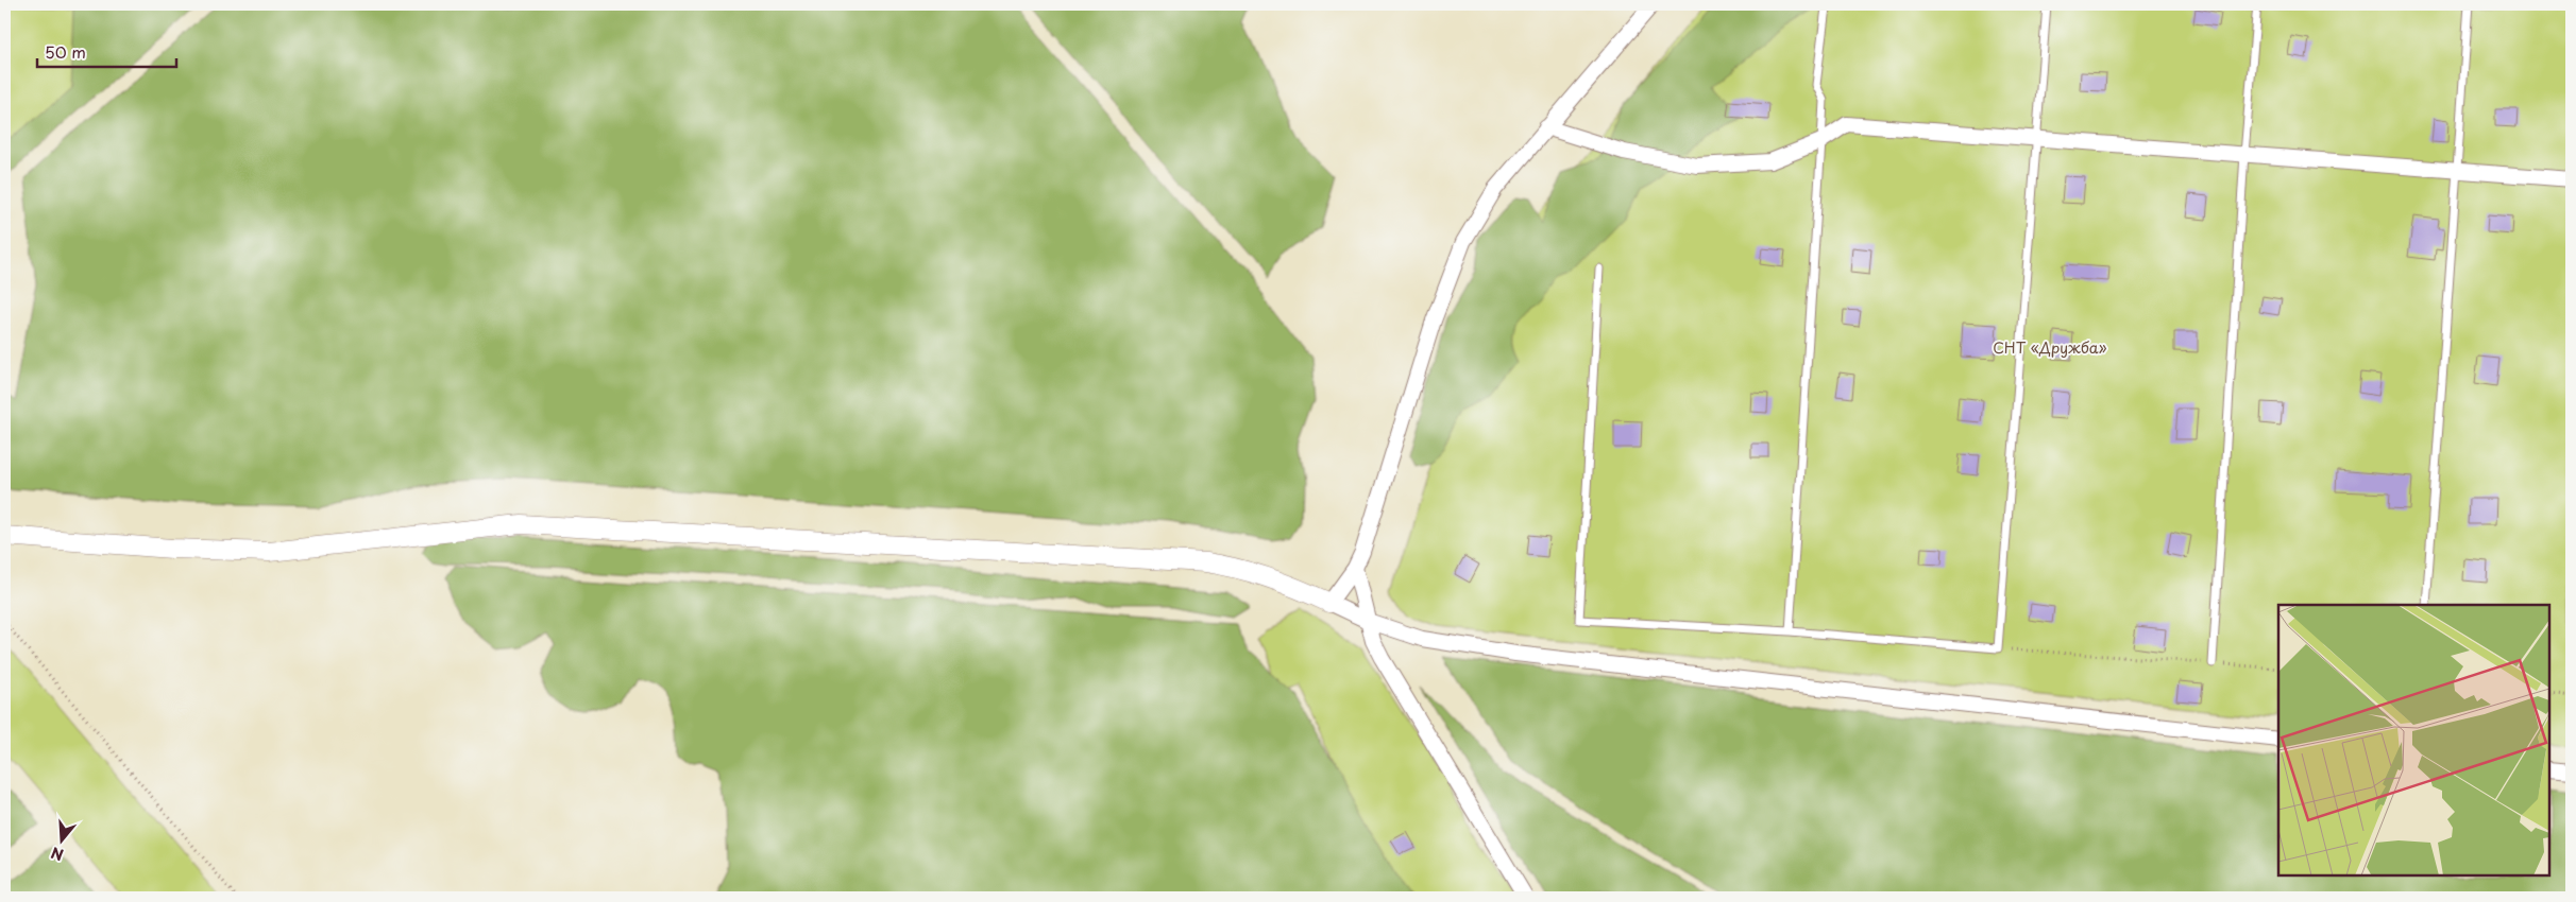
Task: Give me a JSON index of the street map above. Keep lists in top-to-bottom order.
{
  "parks": ["СНТ «Дружба»"],
  "scale_bar": "50 m",
  "north": "bottom"
}
